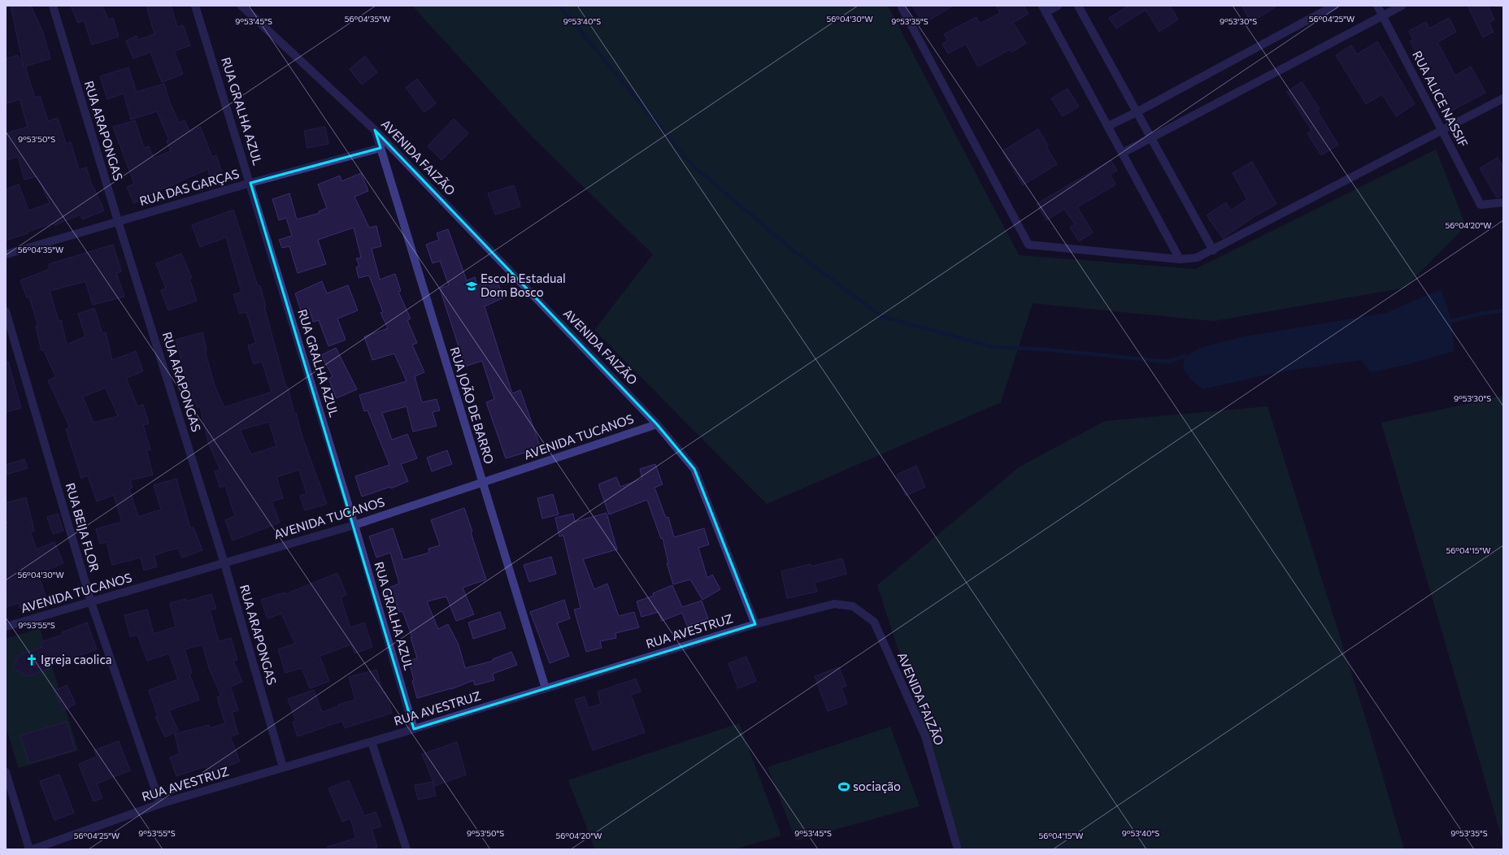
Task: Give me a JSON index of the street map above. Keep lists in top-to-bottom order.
{
  "streets": {
    "street": [
      "RUA ALICE NASSIF",
      "RUA GRALHA AZUL",
      "RUA ARAPONGAS",
      "AVENIDA FAIZÃO",
      "RUA DAS GARÇAS",
      "RUA JOÃO DE BARRO",
      "AVENIDA TUCANOS",
      "RUA BEIJA FLOR",
      "RUA AVESTRUZ"
    ]
  },
  "crossings": [
    ["RUA GRALHA AZUL", "RUA DAS GARÇAS"],
    ["RUA GRALHA AZUL", "AVENIDA TUCANOS"],
    ["RUA GRALHA AZUL", "RUA AVESTRUZ"],
    ["RUA ARAPONGAS", "RUA DAS GARÇAS"],
    ["RUA ARAPONGAS", "AVENIDA TUCANOS"],
    ["RUA ARAPONGAS", "RUA AVESTRUZ"],
    ["AVENIDA FAIZÃO", "RUA JOÃO DE BARRO"],
    ["AVENIDA FAIZÃO", "AVENIDA TUCANOS"],
    ["AVENIDA FAIZÃO", "RUA AVESTRUZ"],
    ["RUA DAS GARÇAS", "RUA JOÃO DE BARRO"],
    ["RUA JOÃO DE BARRO", "AVENIDA TUCANOS"],
    ["RUA JOÃO DE BARRO", "RUA AVESTRUZ"],
    ["AVENIDA TUCANOS", "RUA BEIJA FLOR"],
    ["RUA BEIJA FLOR", "RUA AVESTRUZ"]
  ],
  "places": {
    "school or university": ["Escola Estadual Dom Bosco"],
    "church": ["Igreja caolica"],
    "sports": ["sociação"]
  },
  "coordinates": [
    "56°04'30\"W",
    "56°04'35\"W",
    "56°04'25\"W",
    "9°53'40\"S",
    "9°53'30\"S",
    "9°53'45\"S",
    "9°53'35\"S",
    "9°53'50\"S",
    "56°04'20\"W",
    "56°04'15\"W",
    "9°53'55\"S"
  ]
}
